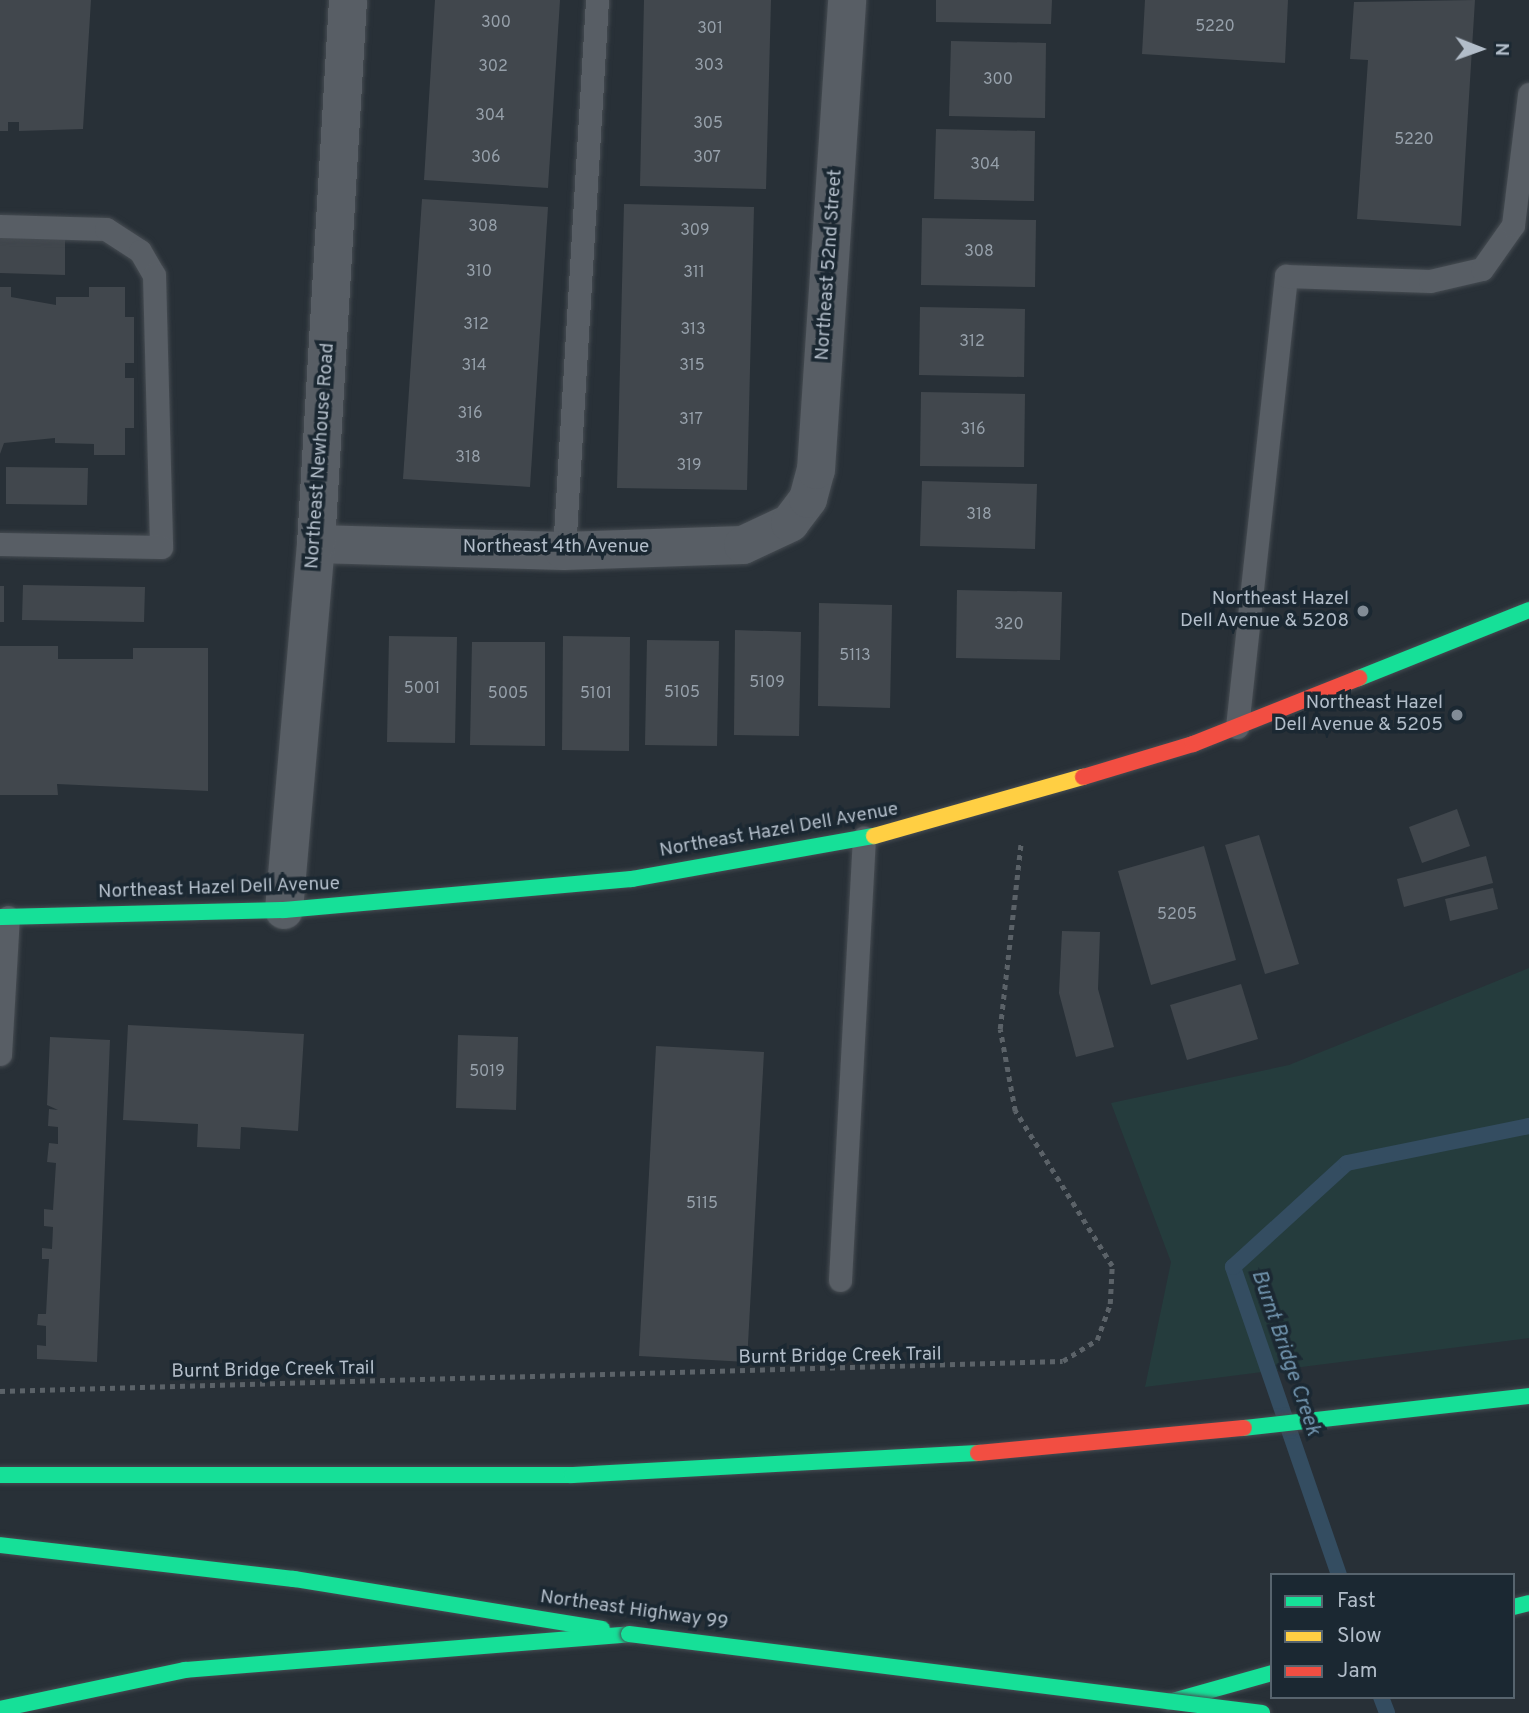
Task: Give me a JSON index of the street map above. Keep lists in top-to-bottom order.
{
  "streets": {
    "main road": ["Northeast Hazel Dell Avenue", "Northeast Highway 99"],
    "street": ["Northeast 52nd Street", "Northeast Newhouse Road", "Northeast 4th Avenue"],
    "path": ["Burnt Bridge Creek Trail"]
  },
  "crossings": [
    ["Northeast 52nd Street", "Northeast 4th Avenue"],
    ["Northeast Newhouse Road", "Northeast 4th Avenue"],
    ["Northeast Newhouse Road", "Northeast Hazel Dell Avenue"],
    ["Northeast Hazel Dell Avenue", "Burnt Bridge Creek Trail"]
  ],
  "water": ["Burnt Bridge Creek"],
  "places": ["Northeast Hazel Dell Avenue & 5208", "Northeast Hazel Dell Avenue & 5205"],
  "house_numbers": [
    "300",
    "5220",
    "301",
    "303",
    "302",
    "300",
    "304",
    "305",
    "5220",
    "306",
    "307",
    "304",
    "308",
    "309",
    "308",
    "310",
    "311",
    "312",
    "313",
    "312",
    "314",
    "315",
    "316",
    "317",
    "316",
    "318",
    "319",
    "318",
    "320",
    "5113",
    "5109",
    "5001",
    "5105",
    "5005",
    "5101",
    "5205",
    "5019",
    "5115"
  ],
  "legend": ["Fast", "Slow", "Jam"],
  "north": "right"
}
